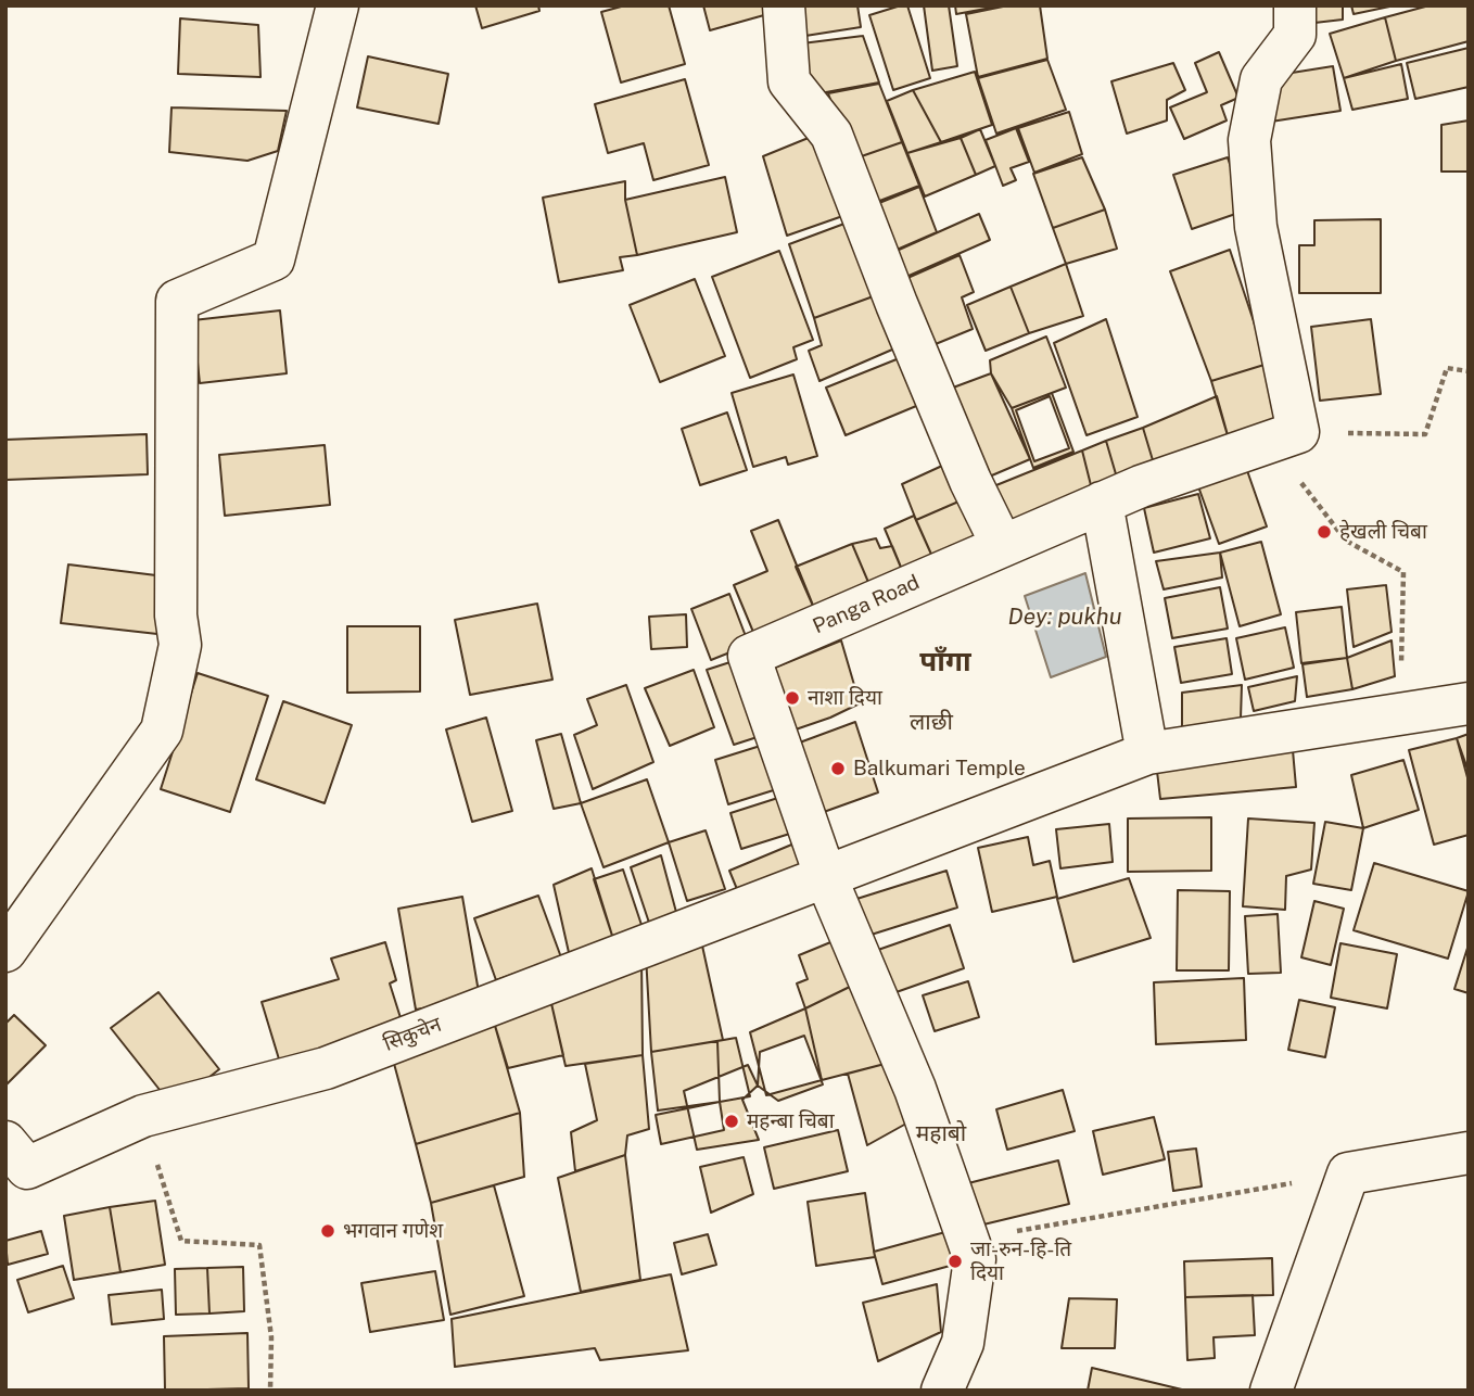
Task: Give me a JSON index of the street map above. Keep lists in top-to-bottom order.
{
  "streets": {
    "street": ["Panga Road", "सिकुचेन"]
  },
  "crossings": [
    ["Panga Road", "सिकुचेन"]
  ],
  "districts": ["पाँगा", "लाछी", "महाबो"],
  "water": ["Dey: pukhu"],
  "places": [
    "हेखली चिबा",
    "नाशा दिया",
    "Balkumari Temple",
    "महन्बा चिबा",
    "भगवान गणेश",
    "जा-रुन-हि-ति दिया"
  ]
}
